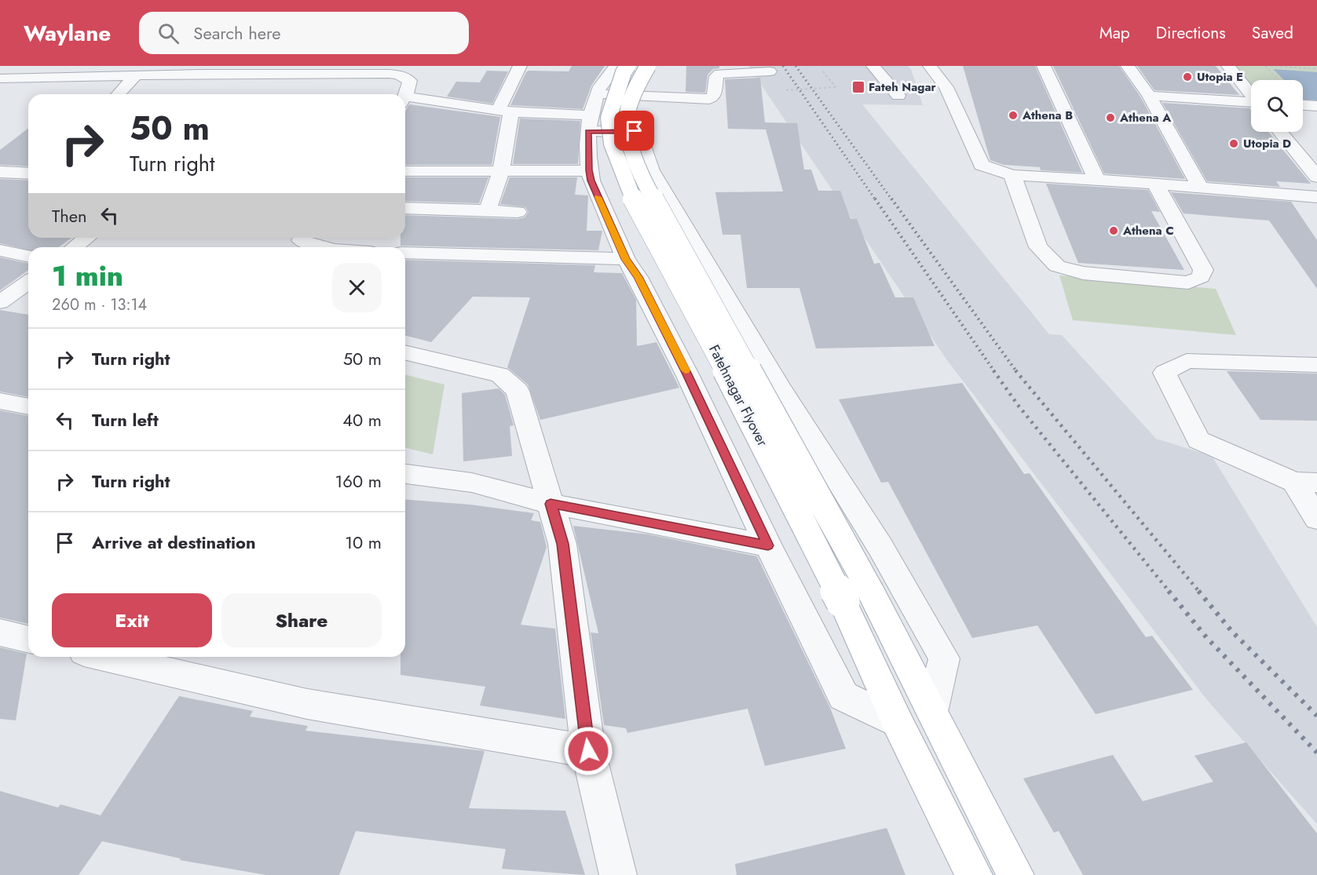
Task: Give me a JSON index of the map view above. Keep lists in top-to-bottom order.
{
  "streets": {
    "main road": ["Fatehnagar Flyover"]
  },
  "places": {
    "other": [
      "Utopia E",
      "Athena B",
      "Athena A",
      "Utopia D",
      "Athena C"
    ],
    "transit": ["Fateh Nagar"]
  },
  "page": {
    "header": "Waylane",
    "search": "Search here",
    "nav": ["Map", "Directions", "Saved"],
    "turn": ["50 m", "Turn right"],
    "then": "Then",
    "heading": ["1 min", "260 m · 13:14"],
    "list": [
      {
        "name": "Turn right",
        "value": "50 m"
      },
      {
        "name": "Turn left",
        "value": "40 m"
      },
      {
        "name": "Turn right",
        "value": "160 m"
      },
      {
        "name": "Arrive at destination",
        "value": "10 m"
      }
    ],
    "buttons": ["Exit", "Share"]
  }
}
